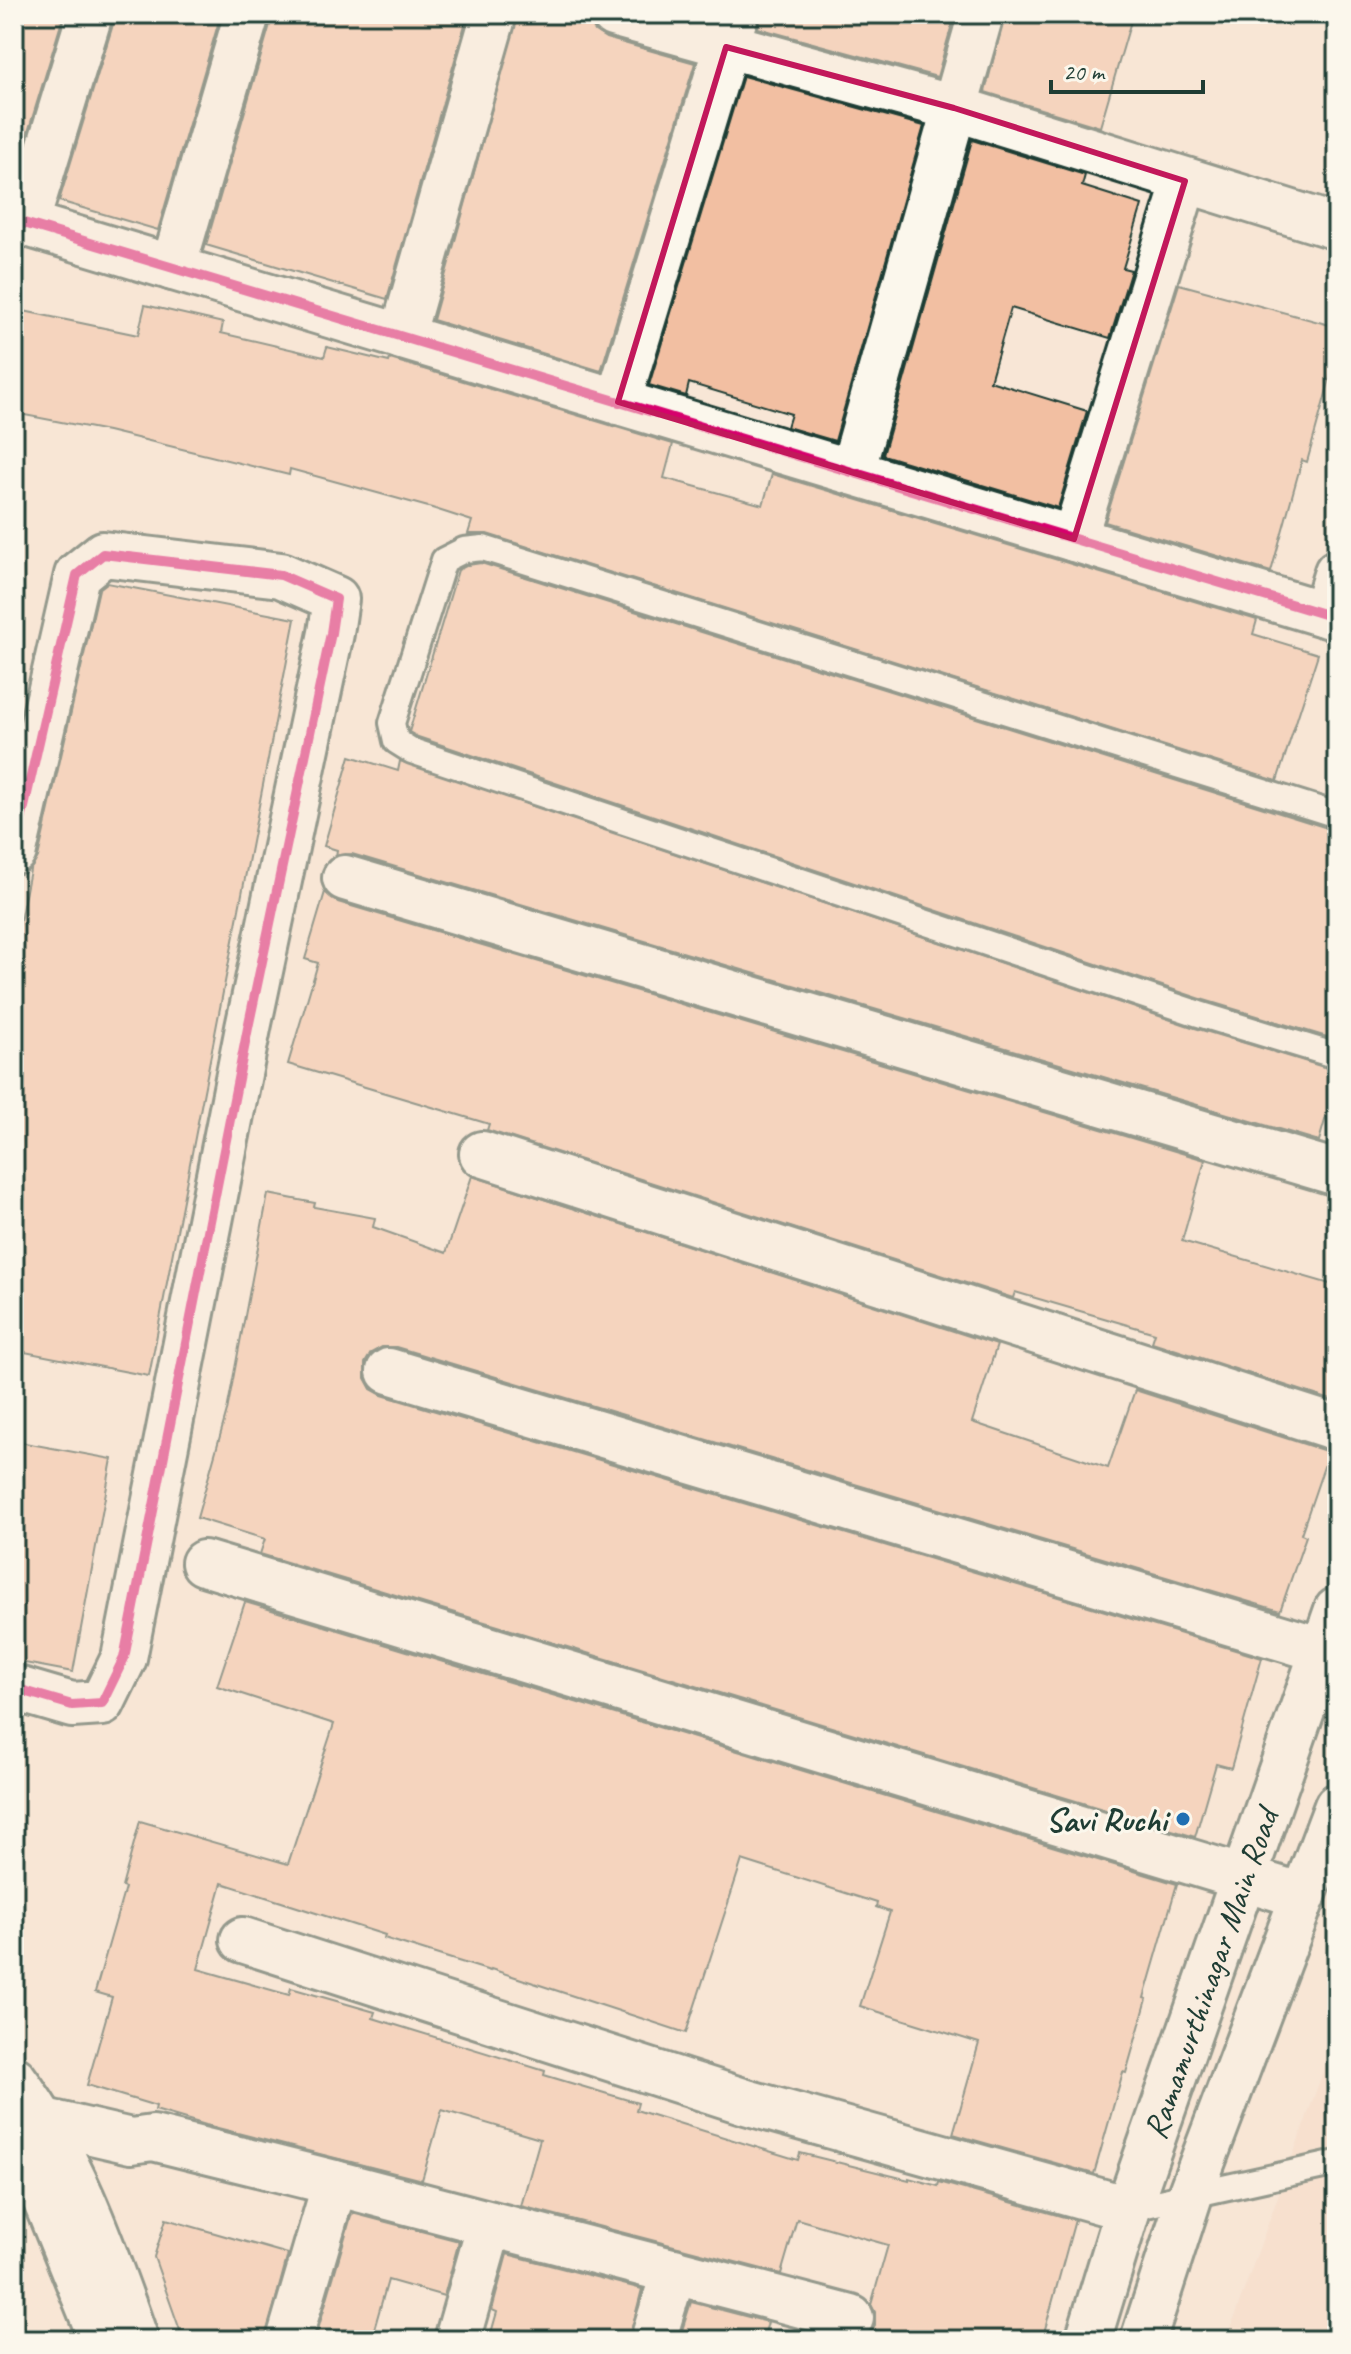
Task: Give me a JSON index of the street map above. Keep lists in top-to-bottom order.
{
  "streets": {
    "street": ["Ramamurthinagar Main Road"]
  },
  "places": ["Savi Ruchi"],
  "scale_bar": "20 m"
}
